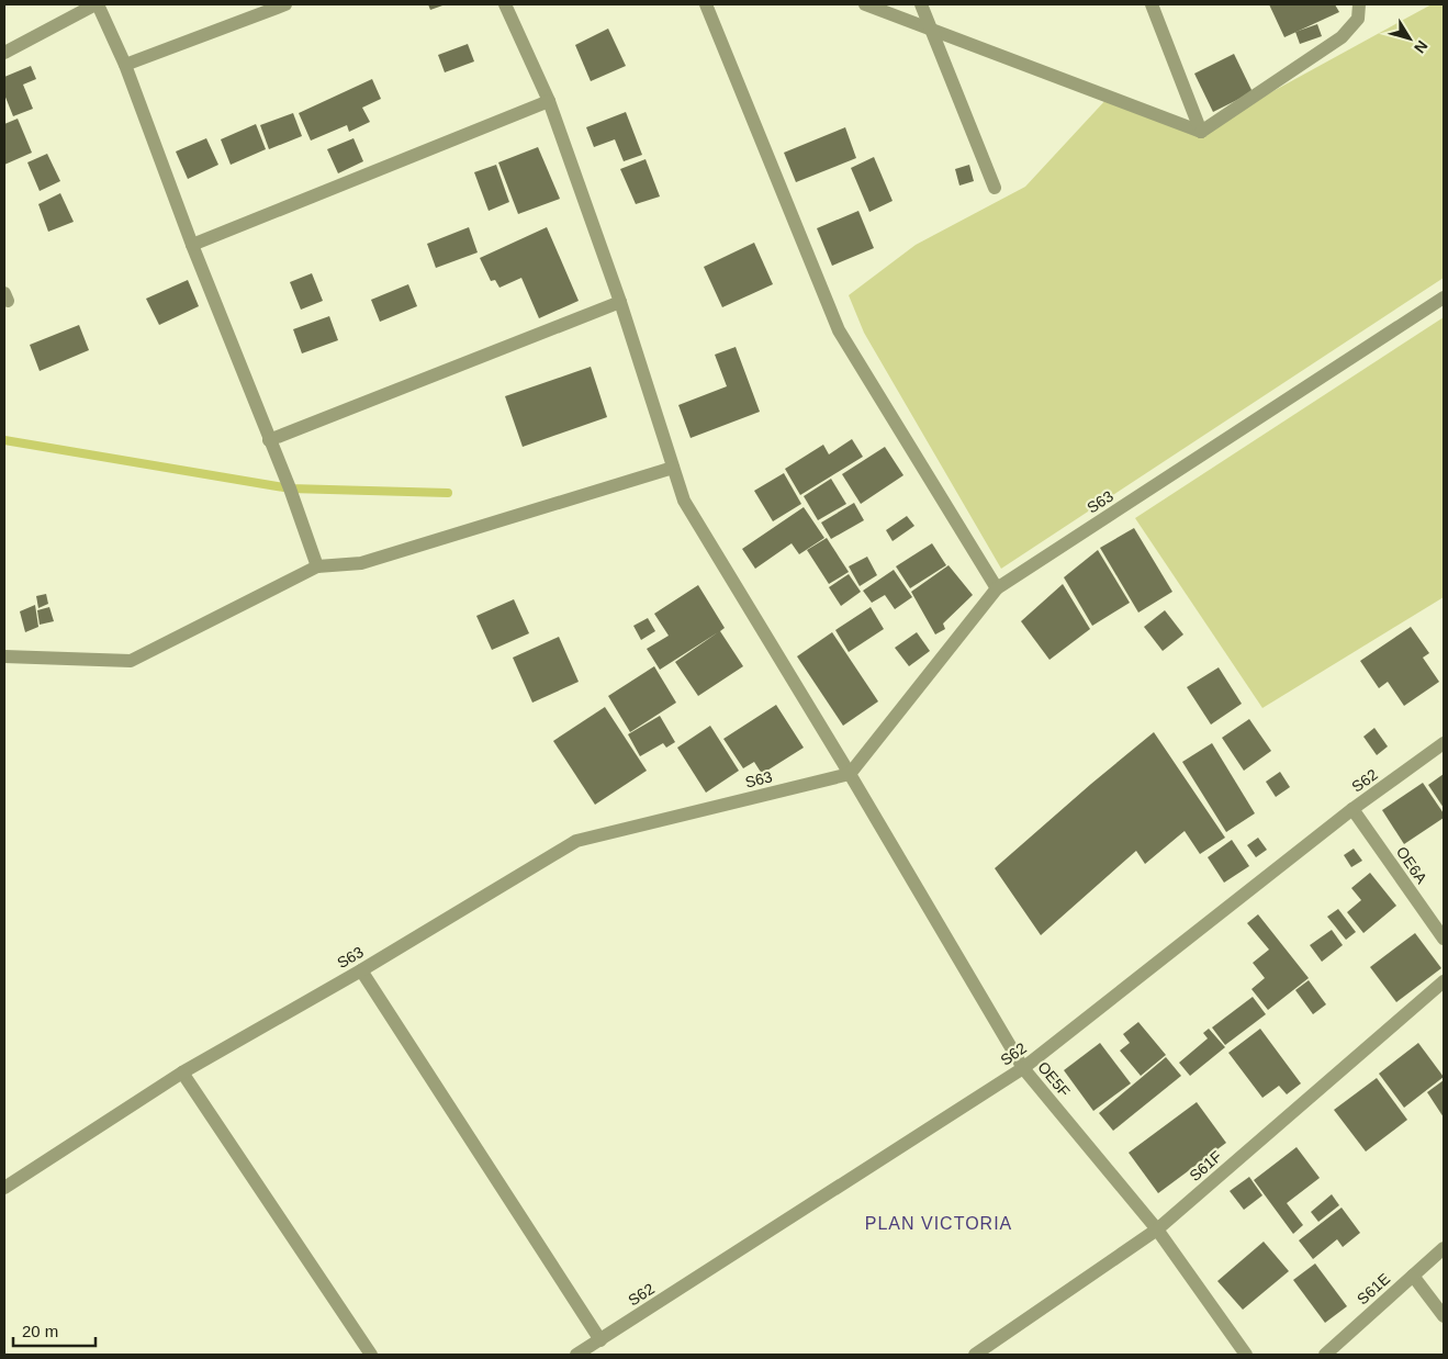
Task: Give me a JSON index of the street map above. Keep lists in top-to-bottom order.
{
  "streets": {
    "street": [
      "S63",
      "S62",
      "OE6A",
      "OE5F",
      "S61F",
      "S61E"
    ]
  },
  "crossings": [
    ["S63", "OE5F"],
    ["S62", "OE6A"],
    ["S62", "OE5F"],
    ["OE5F", "S61F"]
  ],
  "districts": ["PLAN VICTORIA"],
  "scale_bar": "20 m",
  "north": "bottom right"
}
